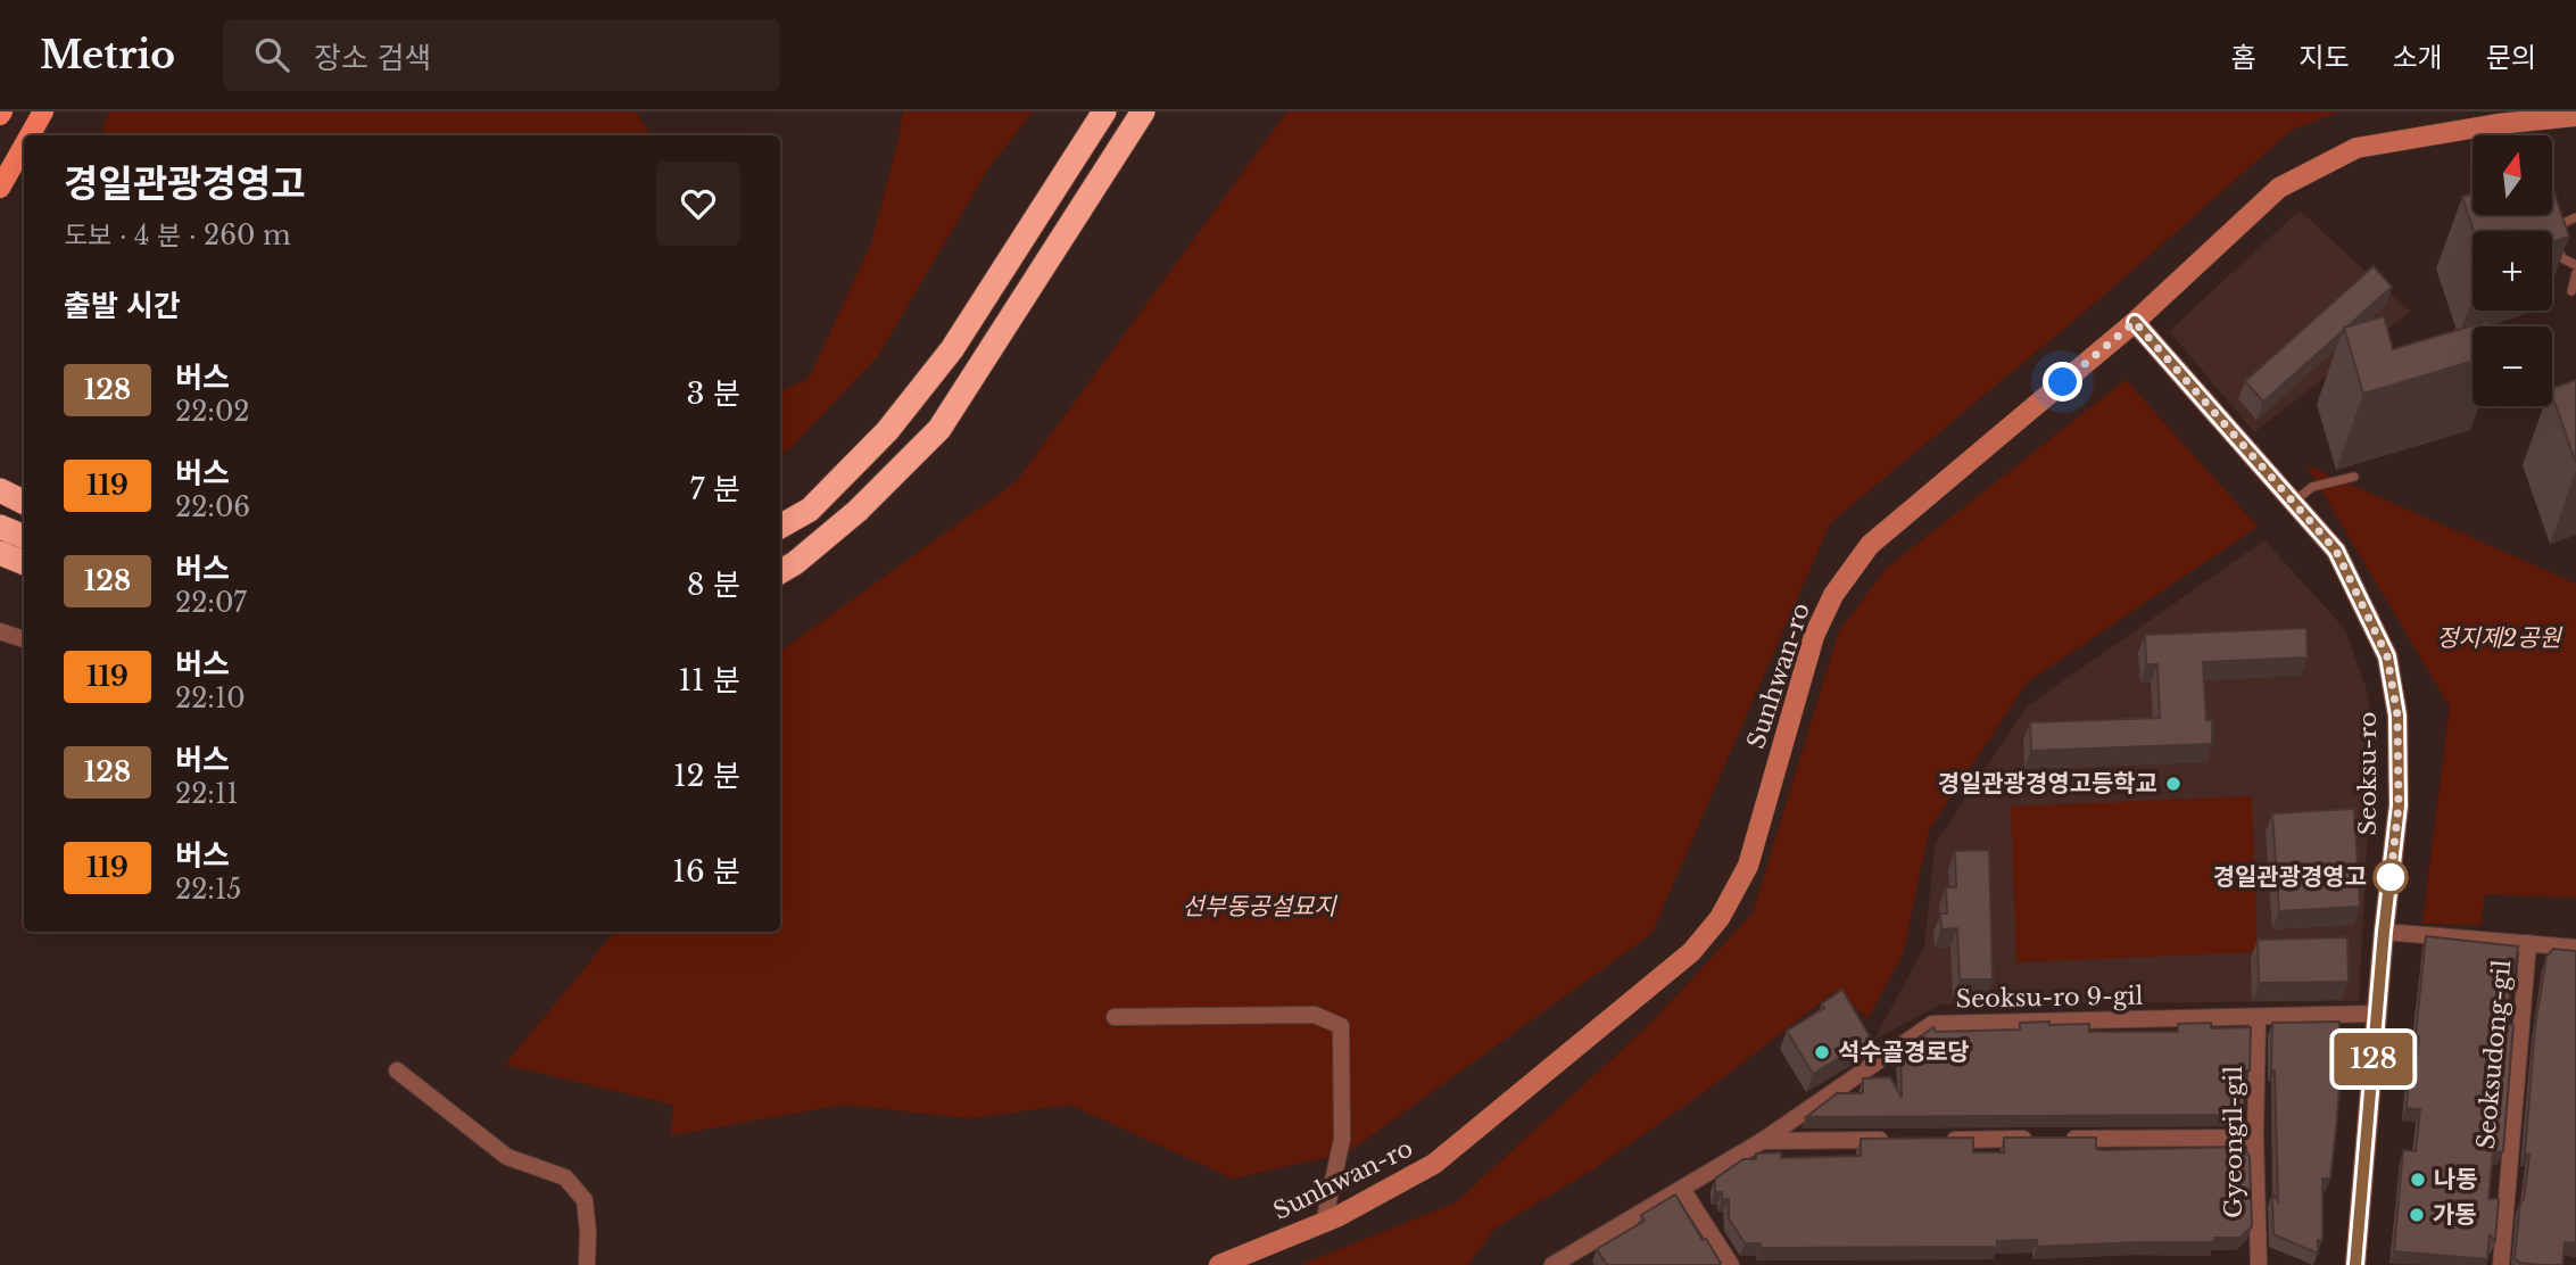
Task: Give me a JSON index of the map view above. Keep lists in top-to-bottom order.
{
  "streets": {
    "main road": ["Sunhwan-ro"],
    "street": [
      "Seoksu-ro",
      "Seoksu-ro 9-gil",
      "Seoksudong-gil",
      "Gyeongil-gil"
    ]
  },
  "crossings": [
    ["Sunhwan-ro", "Seoksu-ro"],
    ["Seoksu-ro", "Seoksu-ro 9-gil"],
    ["Seoksu-ro 9-gil", "Gyeongil-gil"]
  ],
  "parks": ["정지제2공원", "선부동공설묘지"],
  "places": [
    "경일관광경영고등학교",
    "경일관광경영고",
    "석수골경로당",
    "나동",
    "가동"
  ],
  "lines": ["bus line 128"],
  "north": "top",
  "page": {
    "header": "Metrio",
    "search": "장소 검색",
    "nav": [
      "홈",
      "지도",
      "소개",
      "문의"
    ],
    "on_map": "128",
    "map_buttons": ["+", "−"],
    "heading": [
      ["경일관광경영고", "도보 · 4 분 · 260 m"],
      "출발 시간"
    ],
    "list": [
      {
        "mark": "128",
        "name": "버스",
        "note": "22:02",
        "value": "3 분"
      },
      {
        "mark": "119",
        "name": "버스",
        "note": "22:06",
        "value": "7 분"
      },
      {
        "mark": "128",
        "name": "버스",
        "note": "22:07",
        "value": "8 분"
      },
      {
        "mark": "119",
        "name": "버스",
        "note": "22:10",
        "value": "11 분"
      },
      {
        "mark": "128",
        "name": "버스",
        "note": "22:11",
        "value": "12 분"
      },
      {
        "mark": "119",
        "name": "버스",
        "note": "22:15",
        "value": "16 분"
      }
    ]
  }
}
